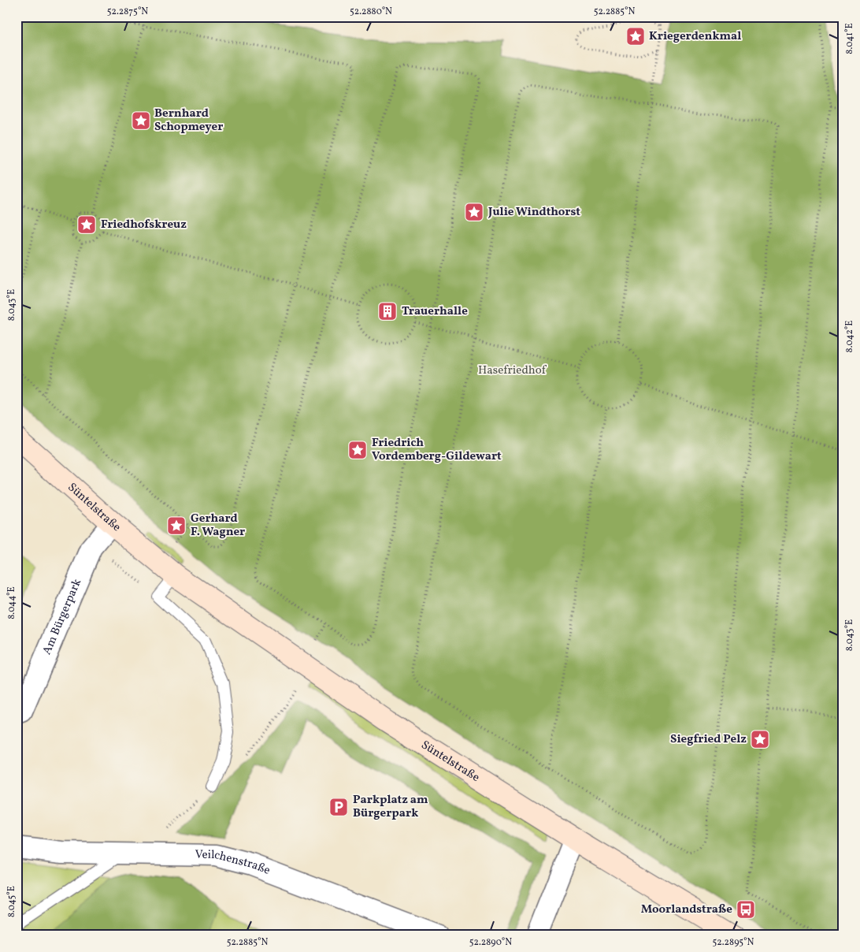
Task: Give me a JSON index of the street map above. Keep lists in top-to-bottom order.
{
  "streets": {
    "street": ["Süntelstraße", "Am Bürgerpark", "Veilchenstraße"]
  },
  "crossings": [
    ["Süntelstraße", "Am Bürgerpark"]
  ],
  "parks": ["Hasefriedhof"],
  "places": {
    "place": [
      "Kriegerdenkmal",
      "Bernhard Schopmeyer",
      "Julie Windthorst",
      "Friedhofskreuz",
      "Friedrich Vordemberg-Gildewart",
      "Gerhard F. Wagner",
      "Siegfried Pelz"
    ],
    "building": ["Trauerhalle"],
    "parking": ["Parkplatz am Bürgerpark"],
    "bus stop": ["Moorlandstraße"]
  },
  "coordinates": [
    "52.2875°N",
    "52.2880°N",
    "52.2885°N",
    "8.041°E",
    "8.043°E",
    "8.042°E",
    "8.044°E",
    "8.045°E",
    "52.2890°N",
    "52.2895°N"
  ]
}
